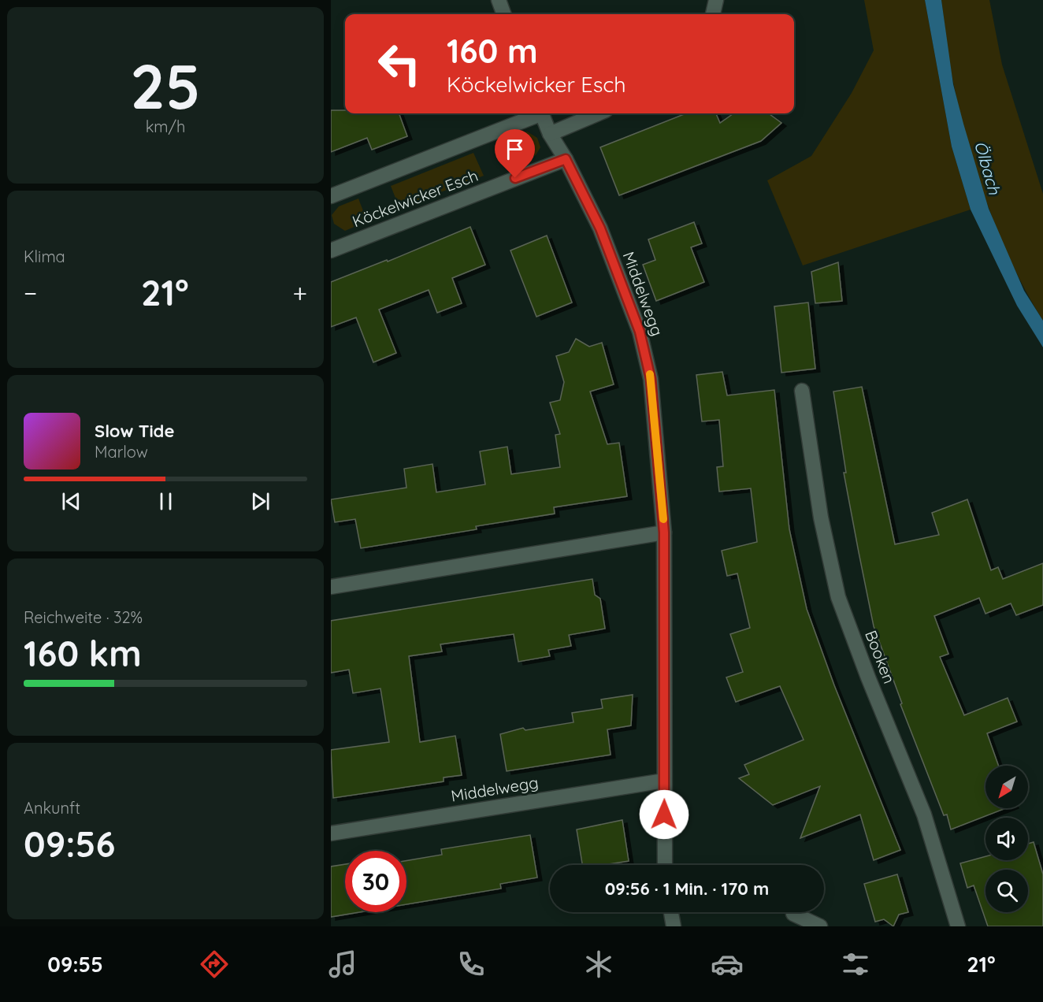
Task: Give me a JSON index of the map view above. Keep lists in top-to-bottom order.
{
  "streets": {
    "street": ["Köckelwicker Esch", "Middelwegg", "Booken"]
  },
  "crossings": [
    ["Köckelwicker Esch", "Middelwegg"]
  ],
  "water": ["Ölbach"],
  "north": "bottom left",
  "page": {
    "tile": [
      ["25", "km/h"],
      "Klima",
      ["Reichweite · 32%", "160 km"],
      ["Ankunft", "09:56"]
    ],
    "turn": ["160 m", "Köckelwicker Esch"],
    "heat": ["−", "21°", "+"],
    "song": ["Slow Tide", "Marlow"],
    "limit": "30",
    "trip": "09:56 · 1 Min. · 170 m",
    "tabs": ["09:55", "21°"]
  }
}
